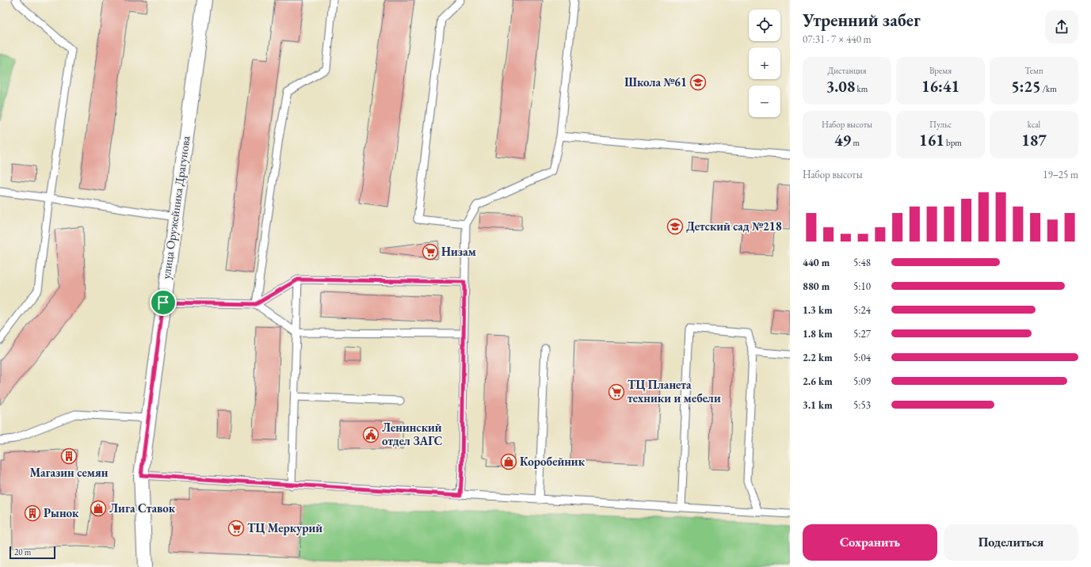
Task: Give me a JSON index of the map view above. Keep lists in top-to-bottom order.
{
  "streets": {
    "street": ["улица Оружейника Драгунова"]
  },
  "places": {
    "school or university": ["Школа №61", "Детский сад №218"],
    "supermarket": ["Низам", "ТЦ Планета техники и мебели", "ТЦ Меркурий"],
    "public building": ["Ленинский отдел ЗАГС"],
    "building": ["Магазин семян", "Рынок"],
    "shop": ["Коробейник", "Лига Ставок"]
  },
  "scale_bar": "20 m",
  "page": {
    "heading": ["Утренний забег", "07:31 · 7 × 440 m"],
    "map_buttons": ["+", "−"],
    "stats": [
      ["Дистанция", "3.08 km"],
      ["Время", "16:41"],
      ["Темп", "5:25 /km"],
      ["Набор высоты", "49 m"],
      ["Пульс", "161 bpm"],
      ["kcal", "187"]
    ],
    "chart": ["Набор высоты", "19–25 m"],
    "list": [
      {
        "name": "440 m",
        "note": "5:48"
      },
      {
        "name": "880 m",
        "note": "5:10"
      },
      {
        "name": "1.3 km",
        "note": "5:24"
      },
      {
        "name": "1.8 km",
        "note": "5:27"
      },
      {
        "name": "2.2 km",
        "note": "5:04"
      },
      {
        "name": "2.6 km",
        "note": "5:09"
      },
      {
        "name": "3.1 km",
        "note": "5:53"
      }
    ],
    "buttons": ["Сохранить", "Поделиться"],
    "scale": "20 m"
  }
}
